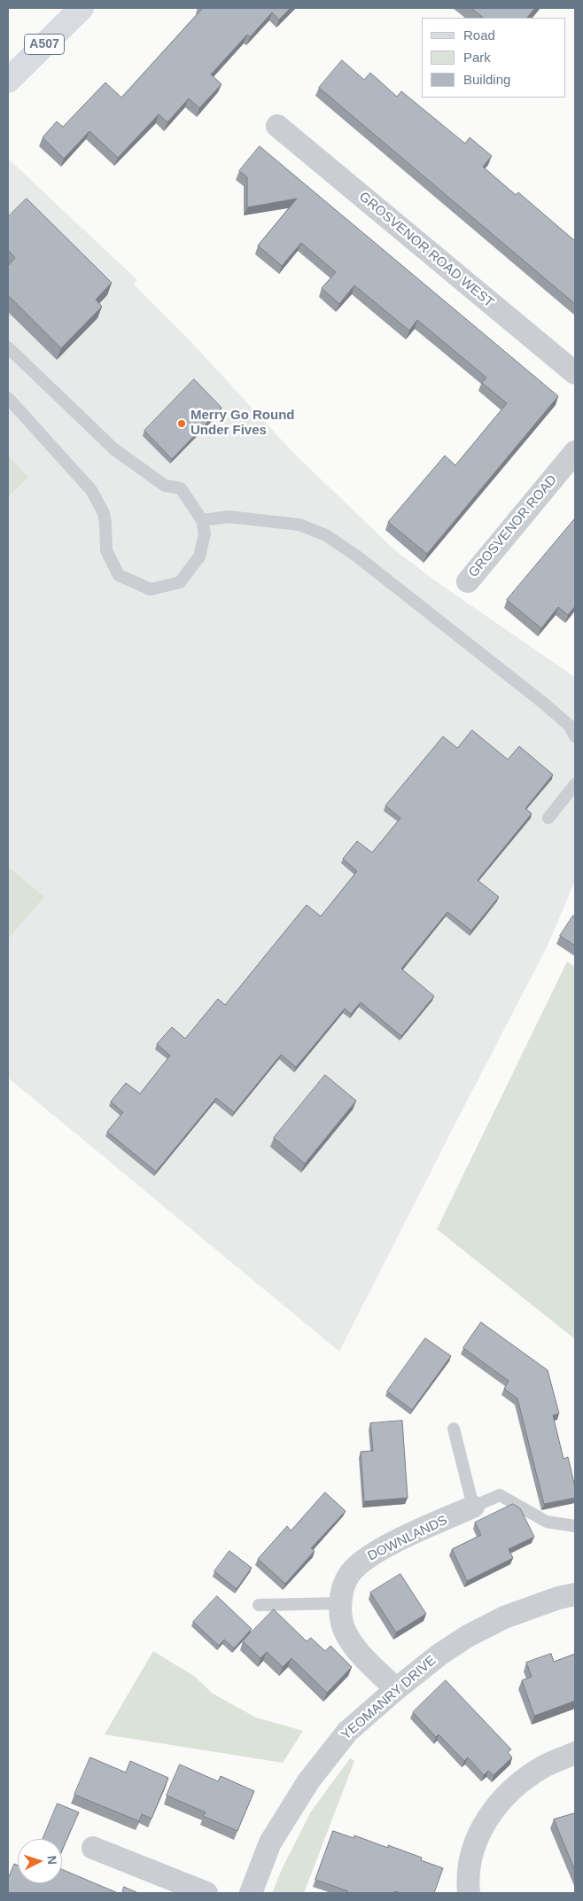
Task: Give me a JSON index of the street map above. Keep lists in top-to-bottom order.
{
  "streets": {
    "main road": ["A507"],
    "street": [
      "GROSVENOR ROAD WEST",
      "GROSVENOR ROAD",
      "DOWNLANDS",
      "YEOMANRY DRIVE"
    ]
  },
  "crossings": [
    ["DOWNLANDS", "YEOMANRY DRIVE"]
  ],
  "places": ["Merry Go Round Under Fives"],
  "legend": ["Road", "Park", "Building"],
  "north": "right"
}
